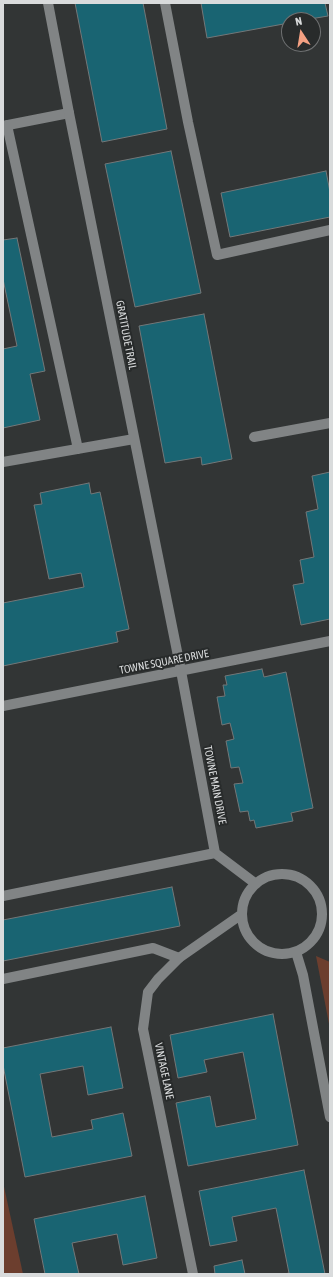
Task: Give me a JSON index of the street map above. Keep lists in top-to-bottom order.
{
  "streets": {
    "street": [
      "GRATITUDE TRAIL",
      "TOWNE SQUARE DRIVE",
      "TOWNE MAIN DRIVE",
      "VINTAGE LANE"
    ]
  },
  "crossings": [
    ["GRATITUDE TRAIL", "TOWNE SQUARE DRIVE"],
    ["GRATITUDE TRAIL", "TOWNE MAIN DRIVE"],
    ["TOWNE SQUARE DRIVE", "TOWNE MAIN DRIVE"]
  ],
  "north": "top"
}
